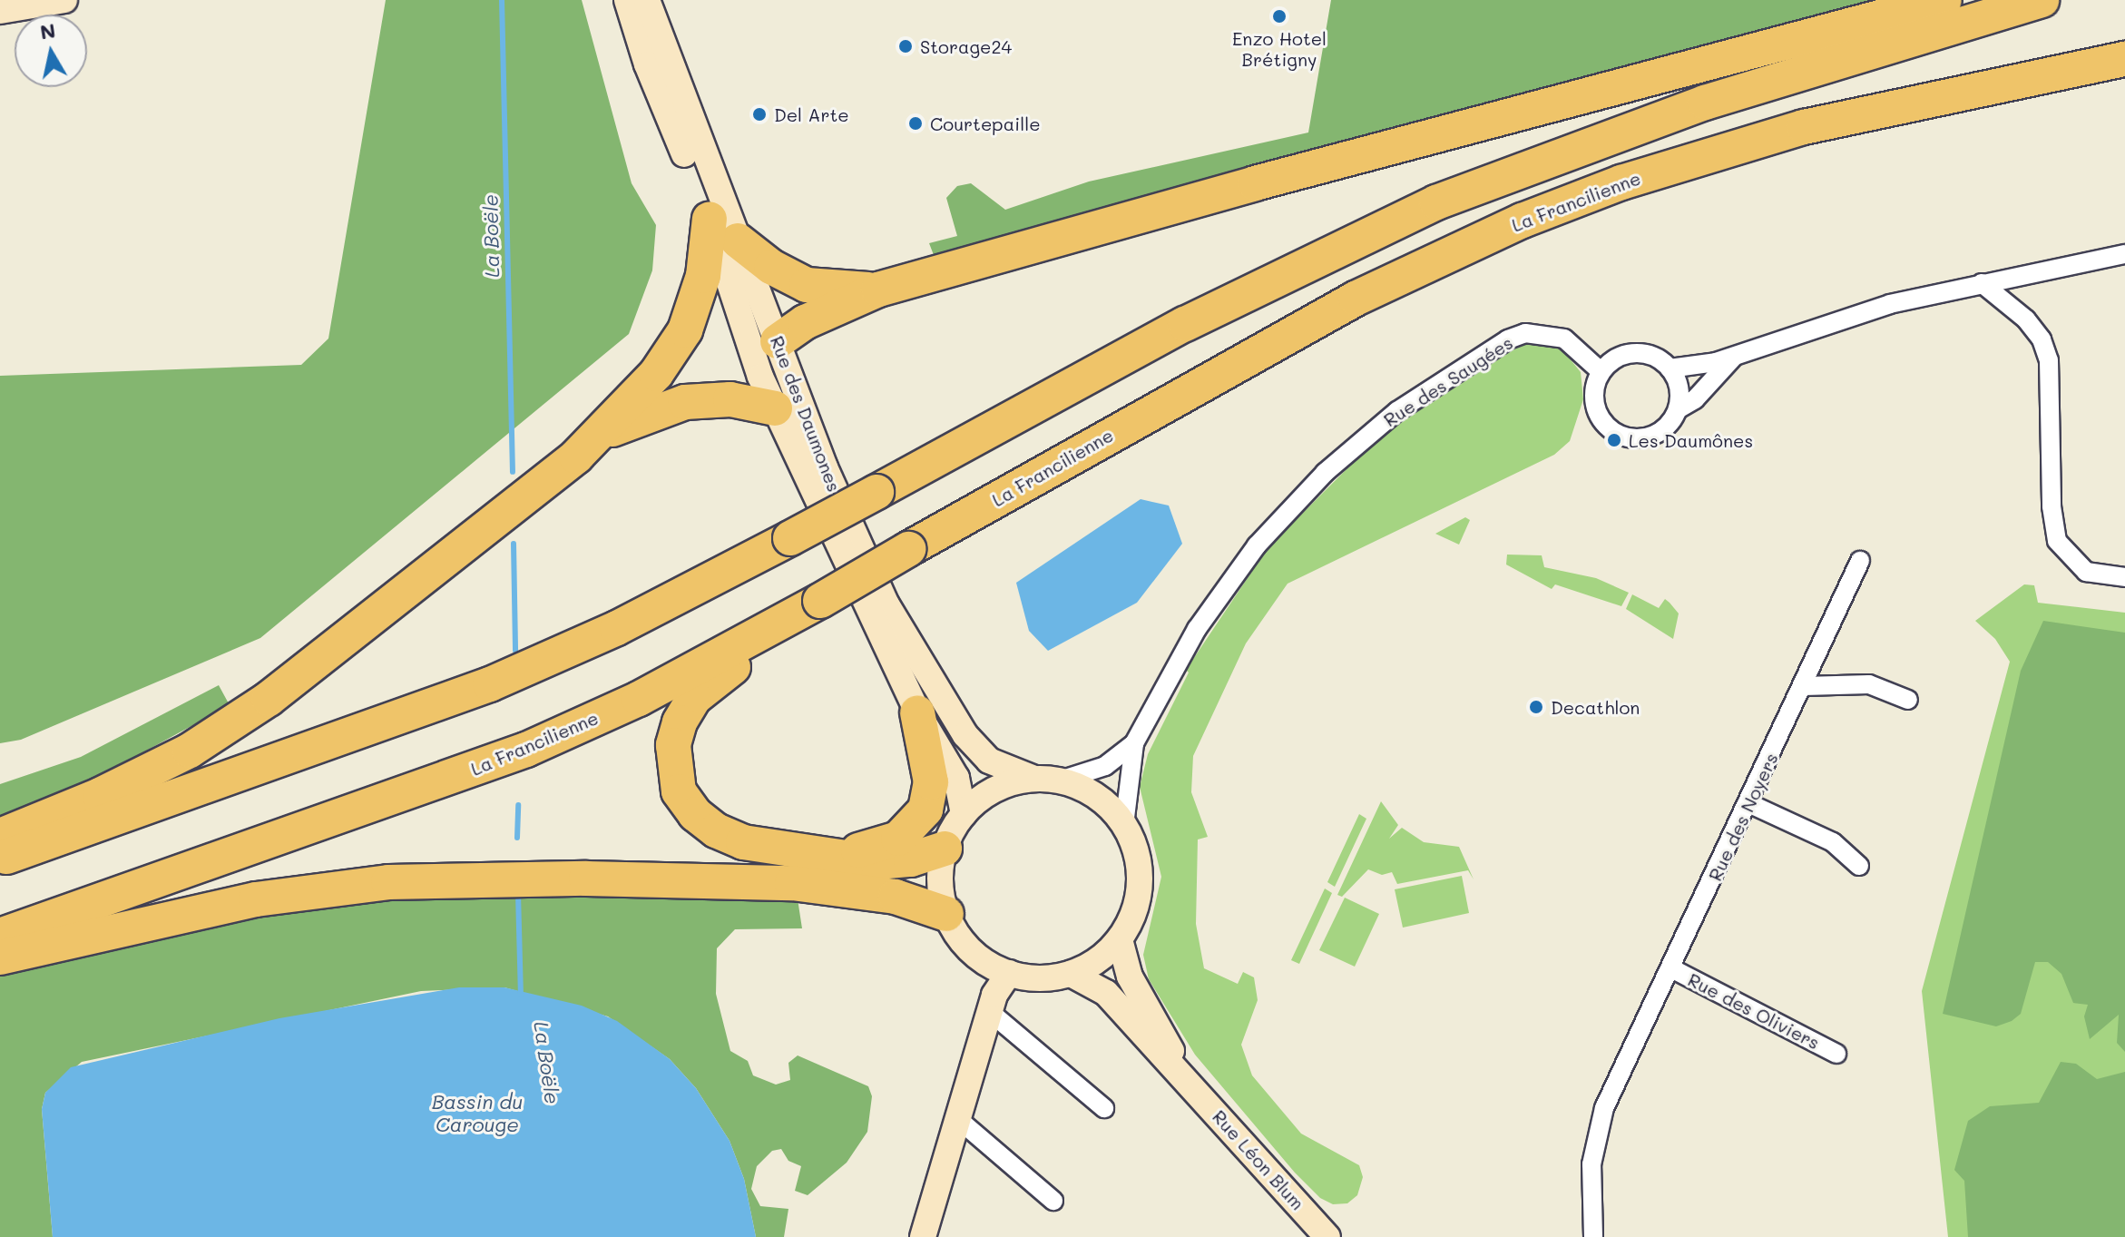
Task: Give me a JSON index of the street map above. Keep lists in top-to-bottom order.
{
  "streets": {
    "highway": ["La Francilienne"],
    "main road": ["Rue des Daumones", "Rue Léon Blum"],
    "street": ["Rue des Saugées", "Rue des Noyers", "Rue des Oliviers"]
  },
  "crossings": [
    ["Rue des Saugées", "Rue des Daumones"],
    ["Rue des Saugées", "Rue Léon Blum"],
    ["Rue des Daumones", "Rue Léon Blum"],
    ["Rue des Noyers", "Rue des Oliviers"]
  ],
  "water": ["La Boële", "Bassin du Carouge"],
  "places": [
    "Enzo Hotel Brétigny",
    "Storage24",
    "Del Arte",
    "Courtepaille",
    "Les Daumônes",
    "Decathlon"
  ],
  "north": "top"
}
